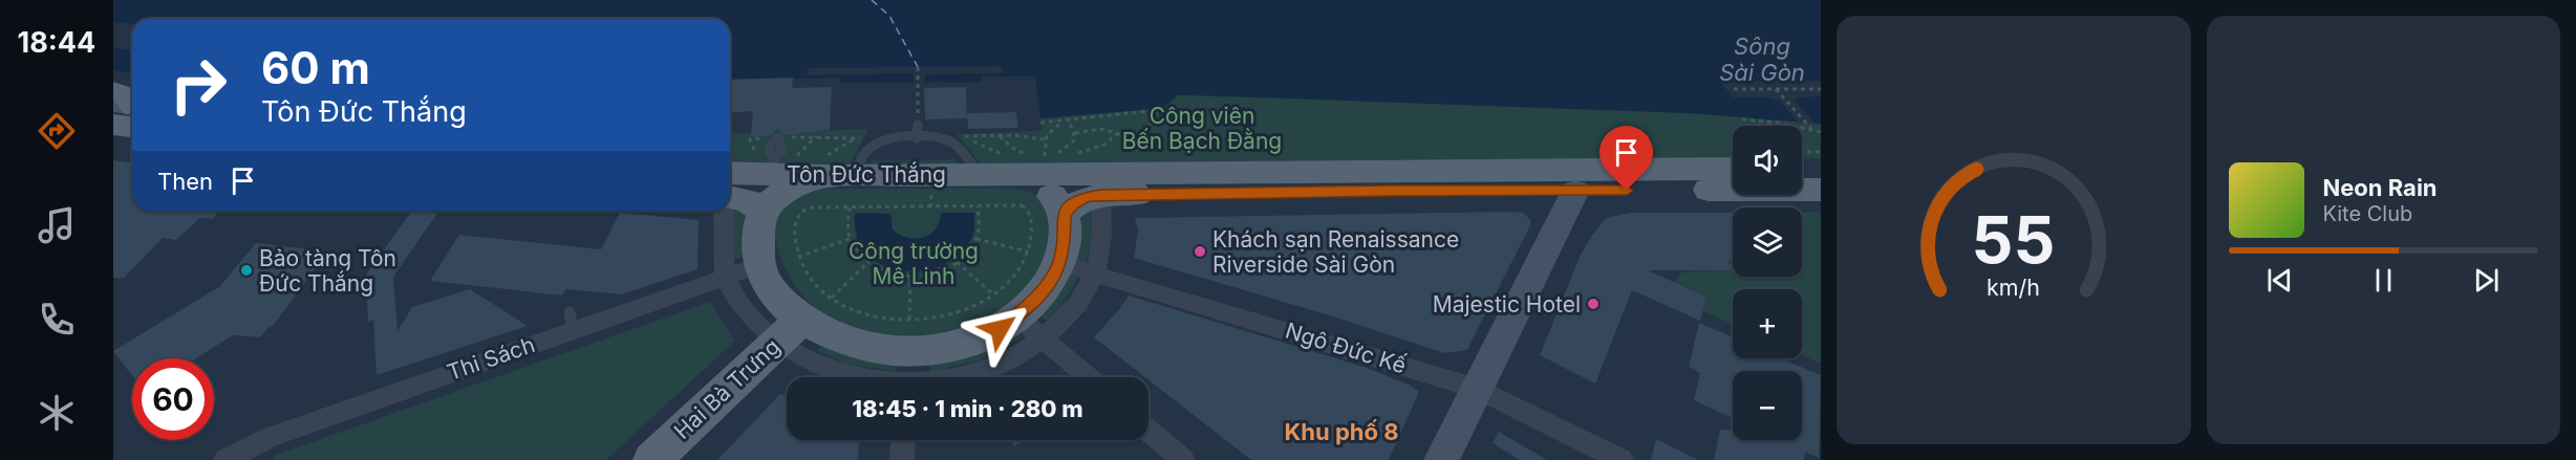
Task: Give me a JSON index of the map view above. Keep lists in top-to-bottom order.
{
  "streets": {
    "main road": ["Tôn Đức Thắng", "Hai Bà Trưng"],
    "street": ["Ngô Ðức Kế", "Thi Sách"]
  },
  "districts": ["Khu phố 8"],
  "water": ["Sông Sài Gòn"],
  "parks": ["Công viên Bến Bạch Đằng", "Công trường Mê Linh"],
  "places": ["Khách sạn Renaissance Riverside Sài Gòn", "Bảo tàng Tôn Đức Thắng", "Majestic Hotel"],
  "page": {
    "tabs": "18:44",
    "turn": ["60 m", "Tôn Ðức Thắng"],
    "map_buttons": ["+", "−"],
    "then": "Then",
    "song": ["Neon Rain", "Kite Club"],
    "limit": "60",
    "trip": "18:45 · 1 min · 280 m",
    "gauge": ["55", "km/h"]
  }
}
